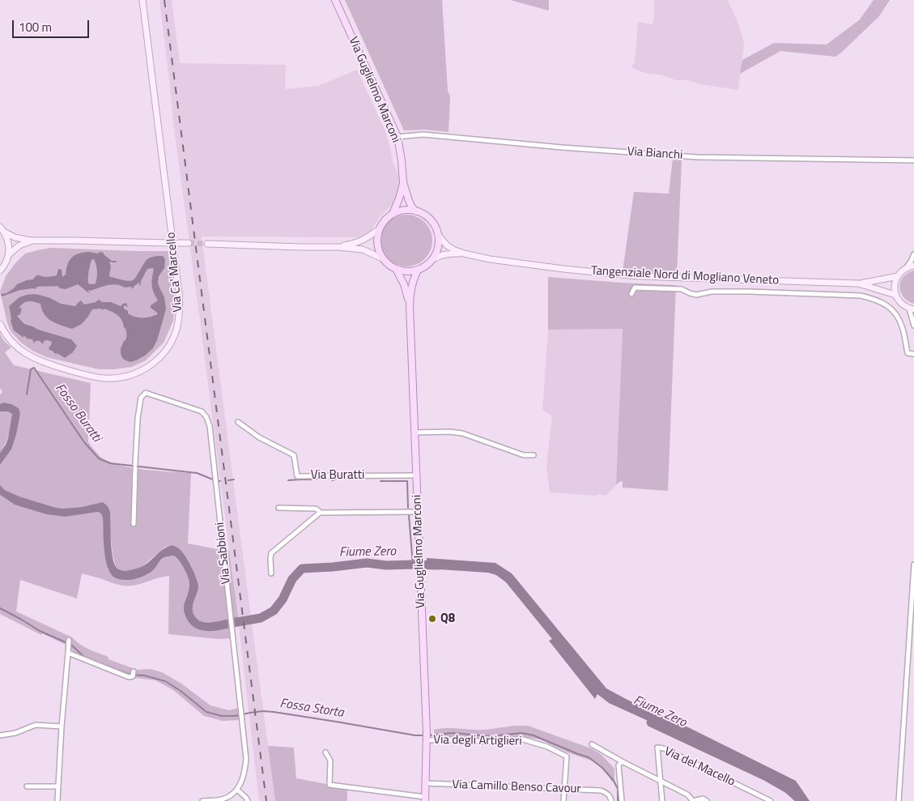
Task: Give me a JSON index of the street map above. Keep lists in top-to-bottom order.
{
  "streets": {
    "main road": ["Via Guglielmo Marconi", "Via Ca' Marcello", "Tangenziale Nord di Mogliano Veneto"],
    "street": [
      "Via Bianchi",
      "Via Buratti",
      "Via Sabbioni",
      "Via degli Artiglieri",
      "Via del Macello",
      "Via Camillo Benso Cavour"
    ]
  },
  "crossings": [
    ["Via Guglielmo Marconi", "Via Bianchi"],
    ["Via Guglielmo Marconi", "Tangenziale Nord di Mogliano Veneto"],
    ["Via Guglielmo Marconi", "Via Buratti"],
    ["Via Guglielmo Marconi", "Via degli Artiglieri"],
    ["Via Guglielmo Marconi", "Via Camillo Benso Cavour"],
    ["Via degli Artiglieri", "Via Camillo Benso Cavour"]
  ],
  "water": ["Fosso Buratti", "Fiume Zero", "Fossa Storta"],
  "places": ["Q8"],
  "scale_bar": "100 m"
}
